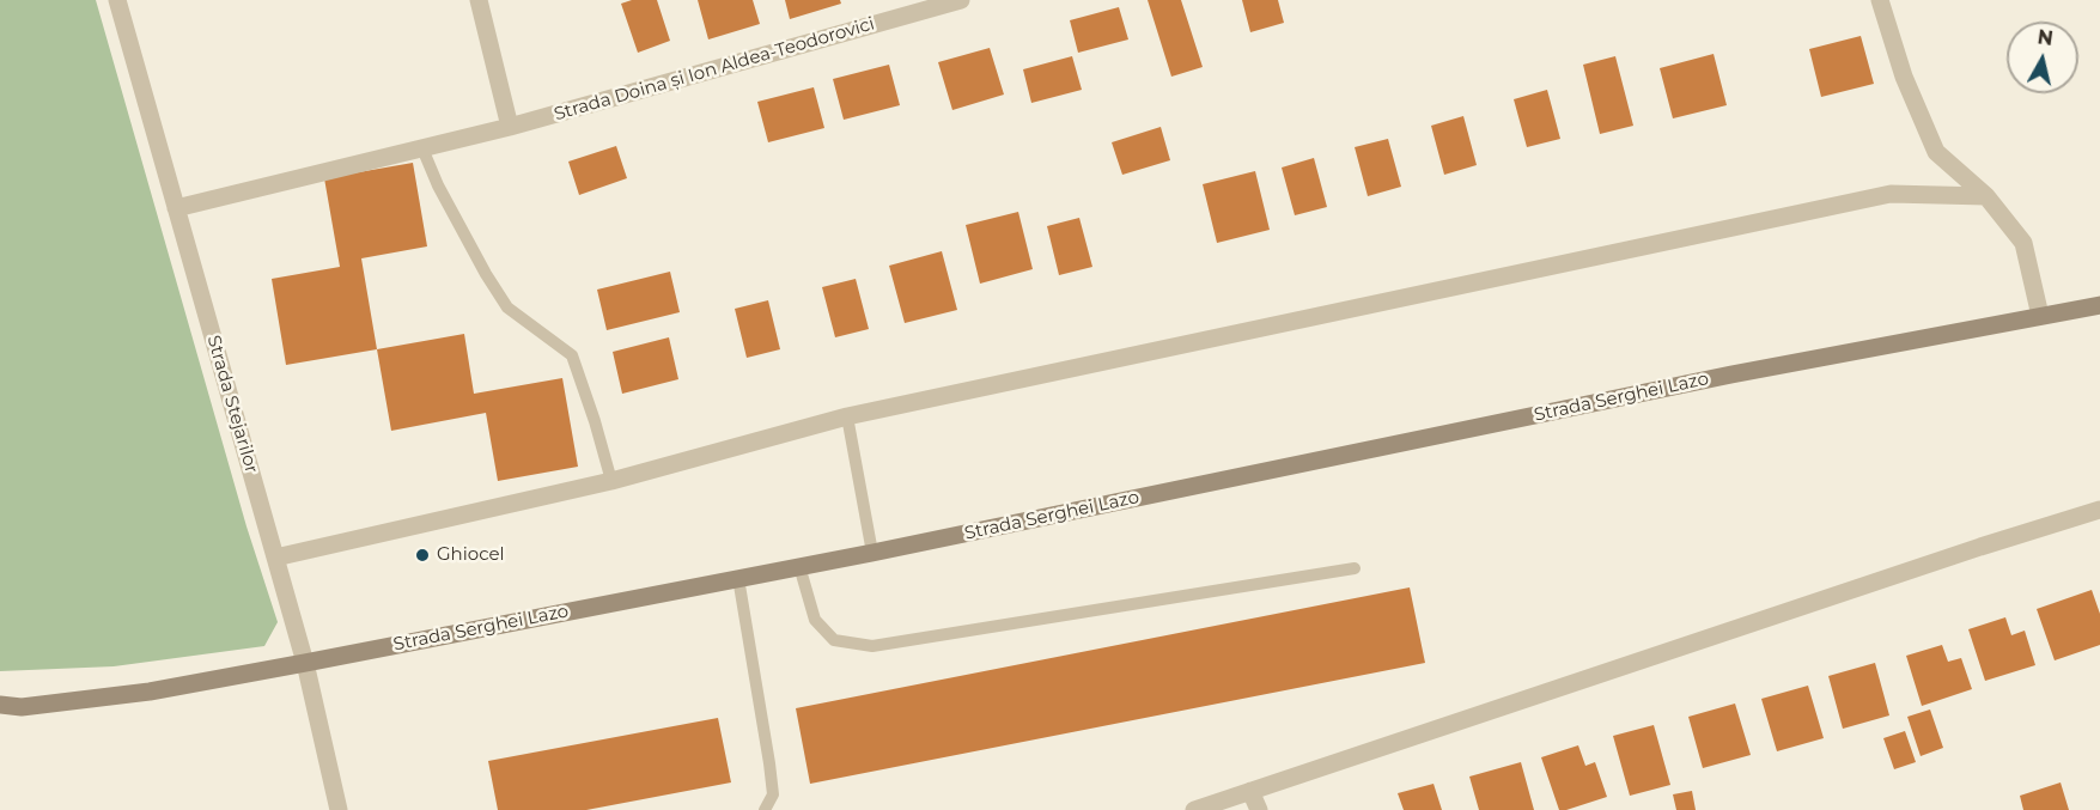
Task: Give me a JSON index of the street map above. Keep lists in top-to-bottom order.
{
  "streets": {
    "street": ["Strada Doina și Ion Aldea-Teodorovici", "Strada Serghei Lazo", "Strada Stejarilor"]
  },
  "crossings": [
    ["Strada Doina și Ion Aldea-Teodorovici", "Strada Stejarilor"],
    ["Strada Serghei Lazo", "Strada Stejarilor"]
  ],
  "places": ["Ghiocel"],
  "north": "top"
}
